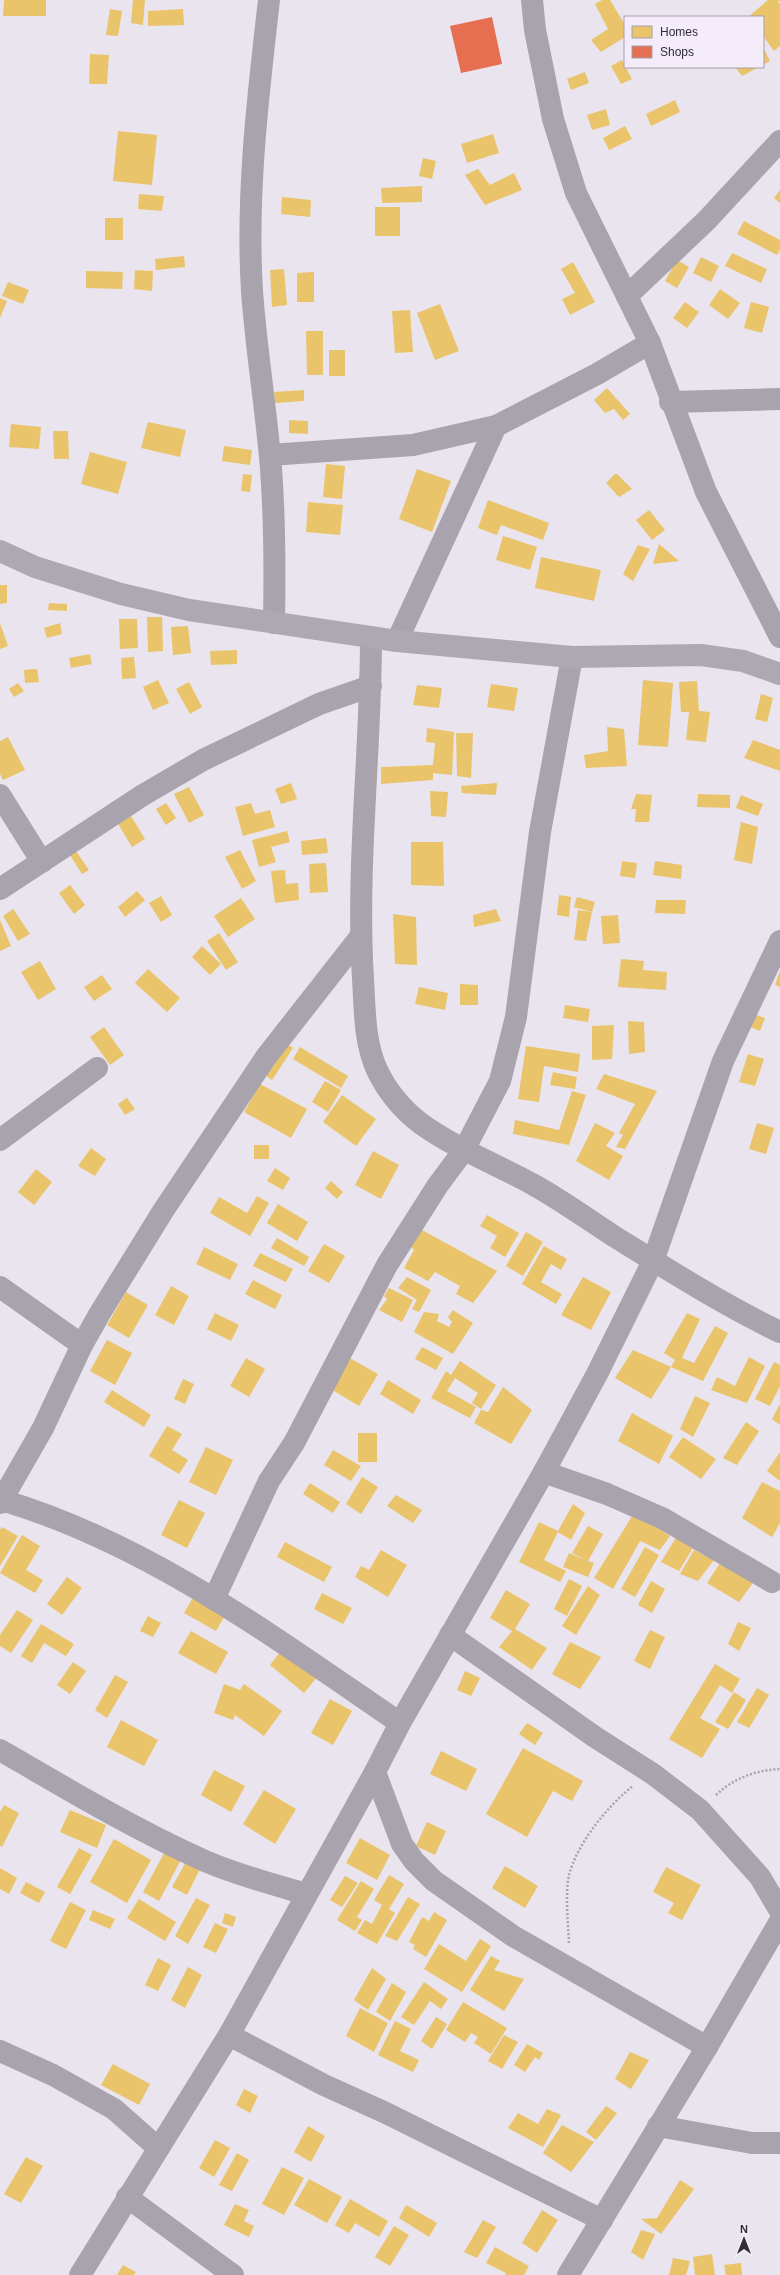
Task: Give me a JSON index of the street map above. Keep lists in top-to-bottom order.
{
  "legend": ["Homes", "Shops"],
  "north": "top"
}
